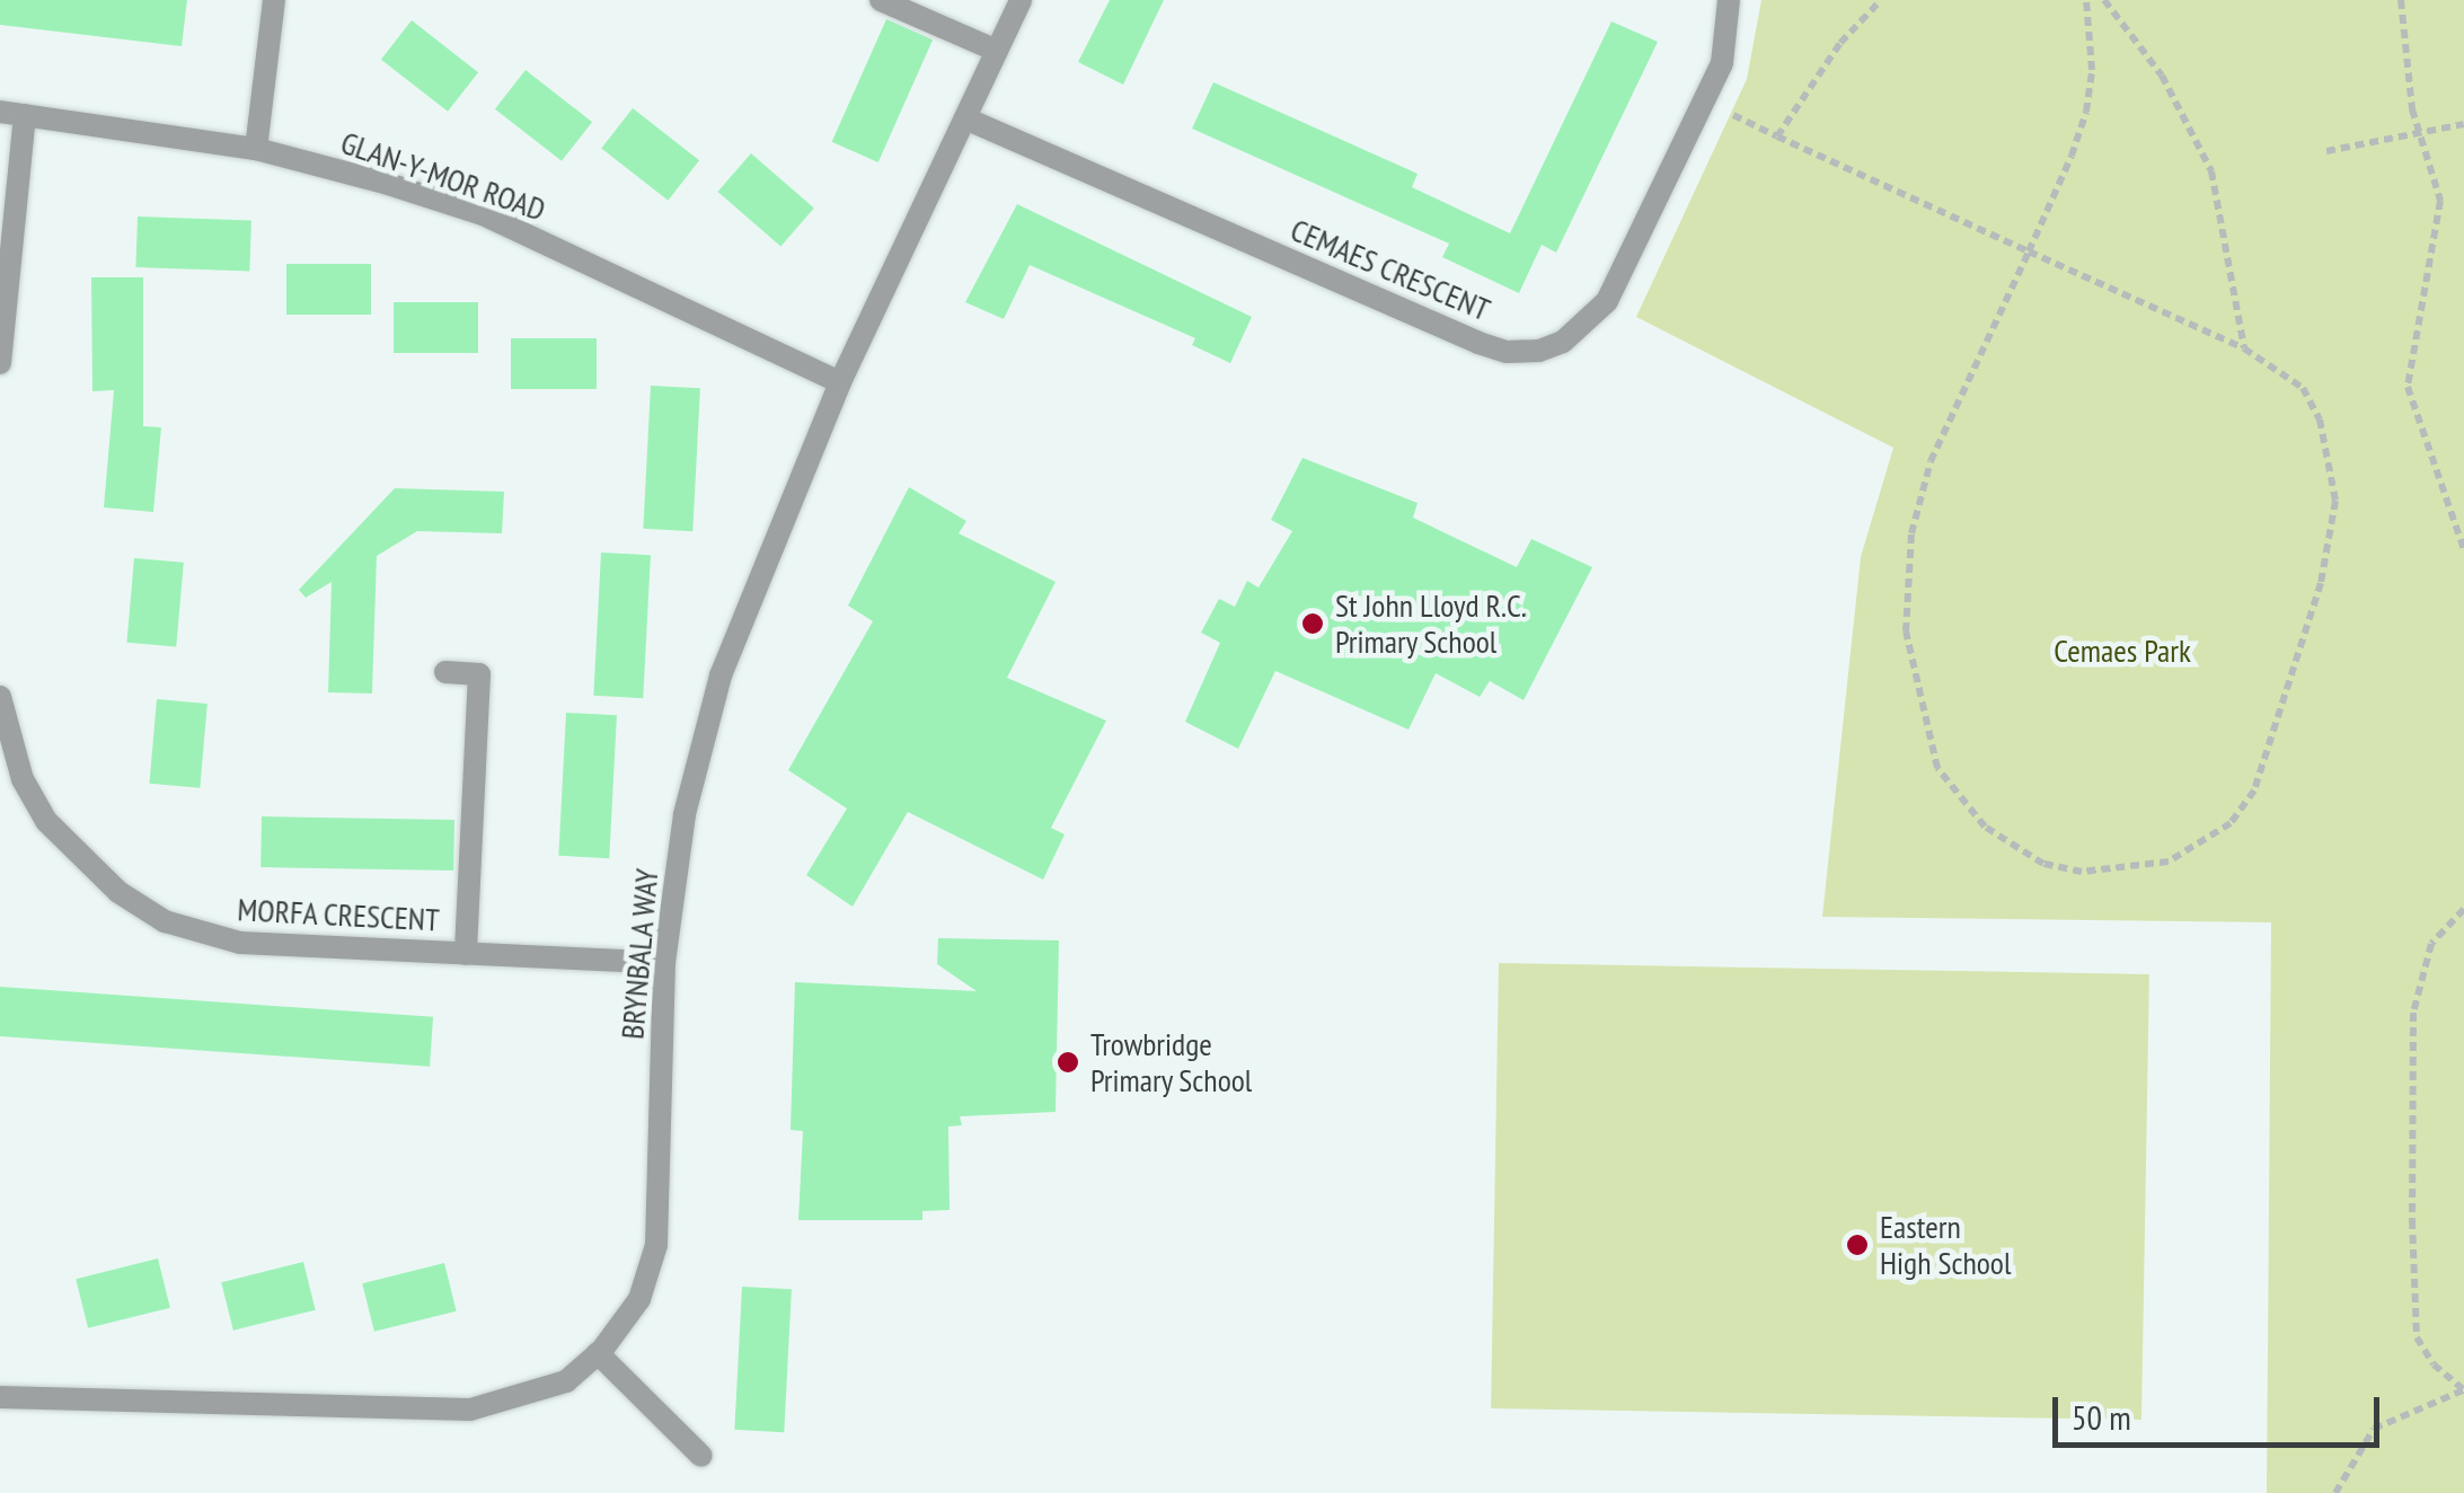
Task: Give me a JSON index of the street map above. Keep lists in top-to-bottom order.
{
  "streets": {
    "street": [
      "GLAN-Y-MOR ROAD",
      "CEMAES CRESCENT",
      "MORFA CRESCENT",
      "BRYNBALA WAY"
    ]
  },
  "crossings": [
    ["GLAN-Y-MOR ROAD", "BRYNBALA WAY"],
    ["CEMAES CRESCENT", "BRYNBALA WAY"],
    ["MORFA CRESCENT", "BRYNBALA WAY"]
  ],
  "parks": ["Cemaes Park"],
  "places": ["St John Lloyd R.C. Primary School", "Trowbridge Primary School", "Eastern High School"],
  "scale_bar": "50 m"
}
